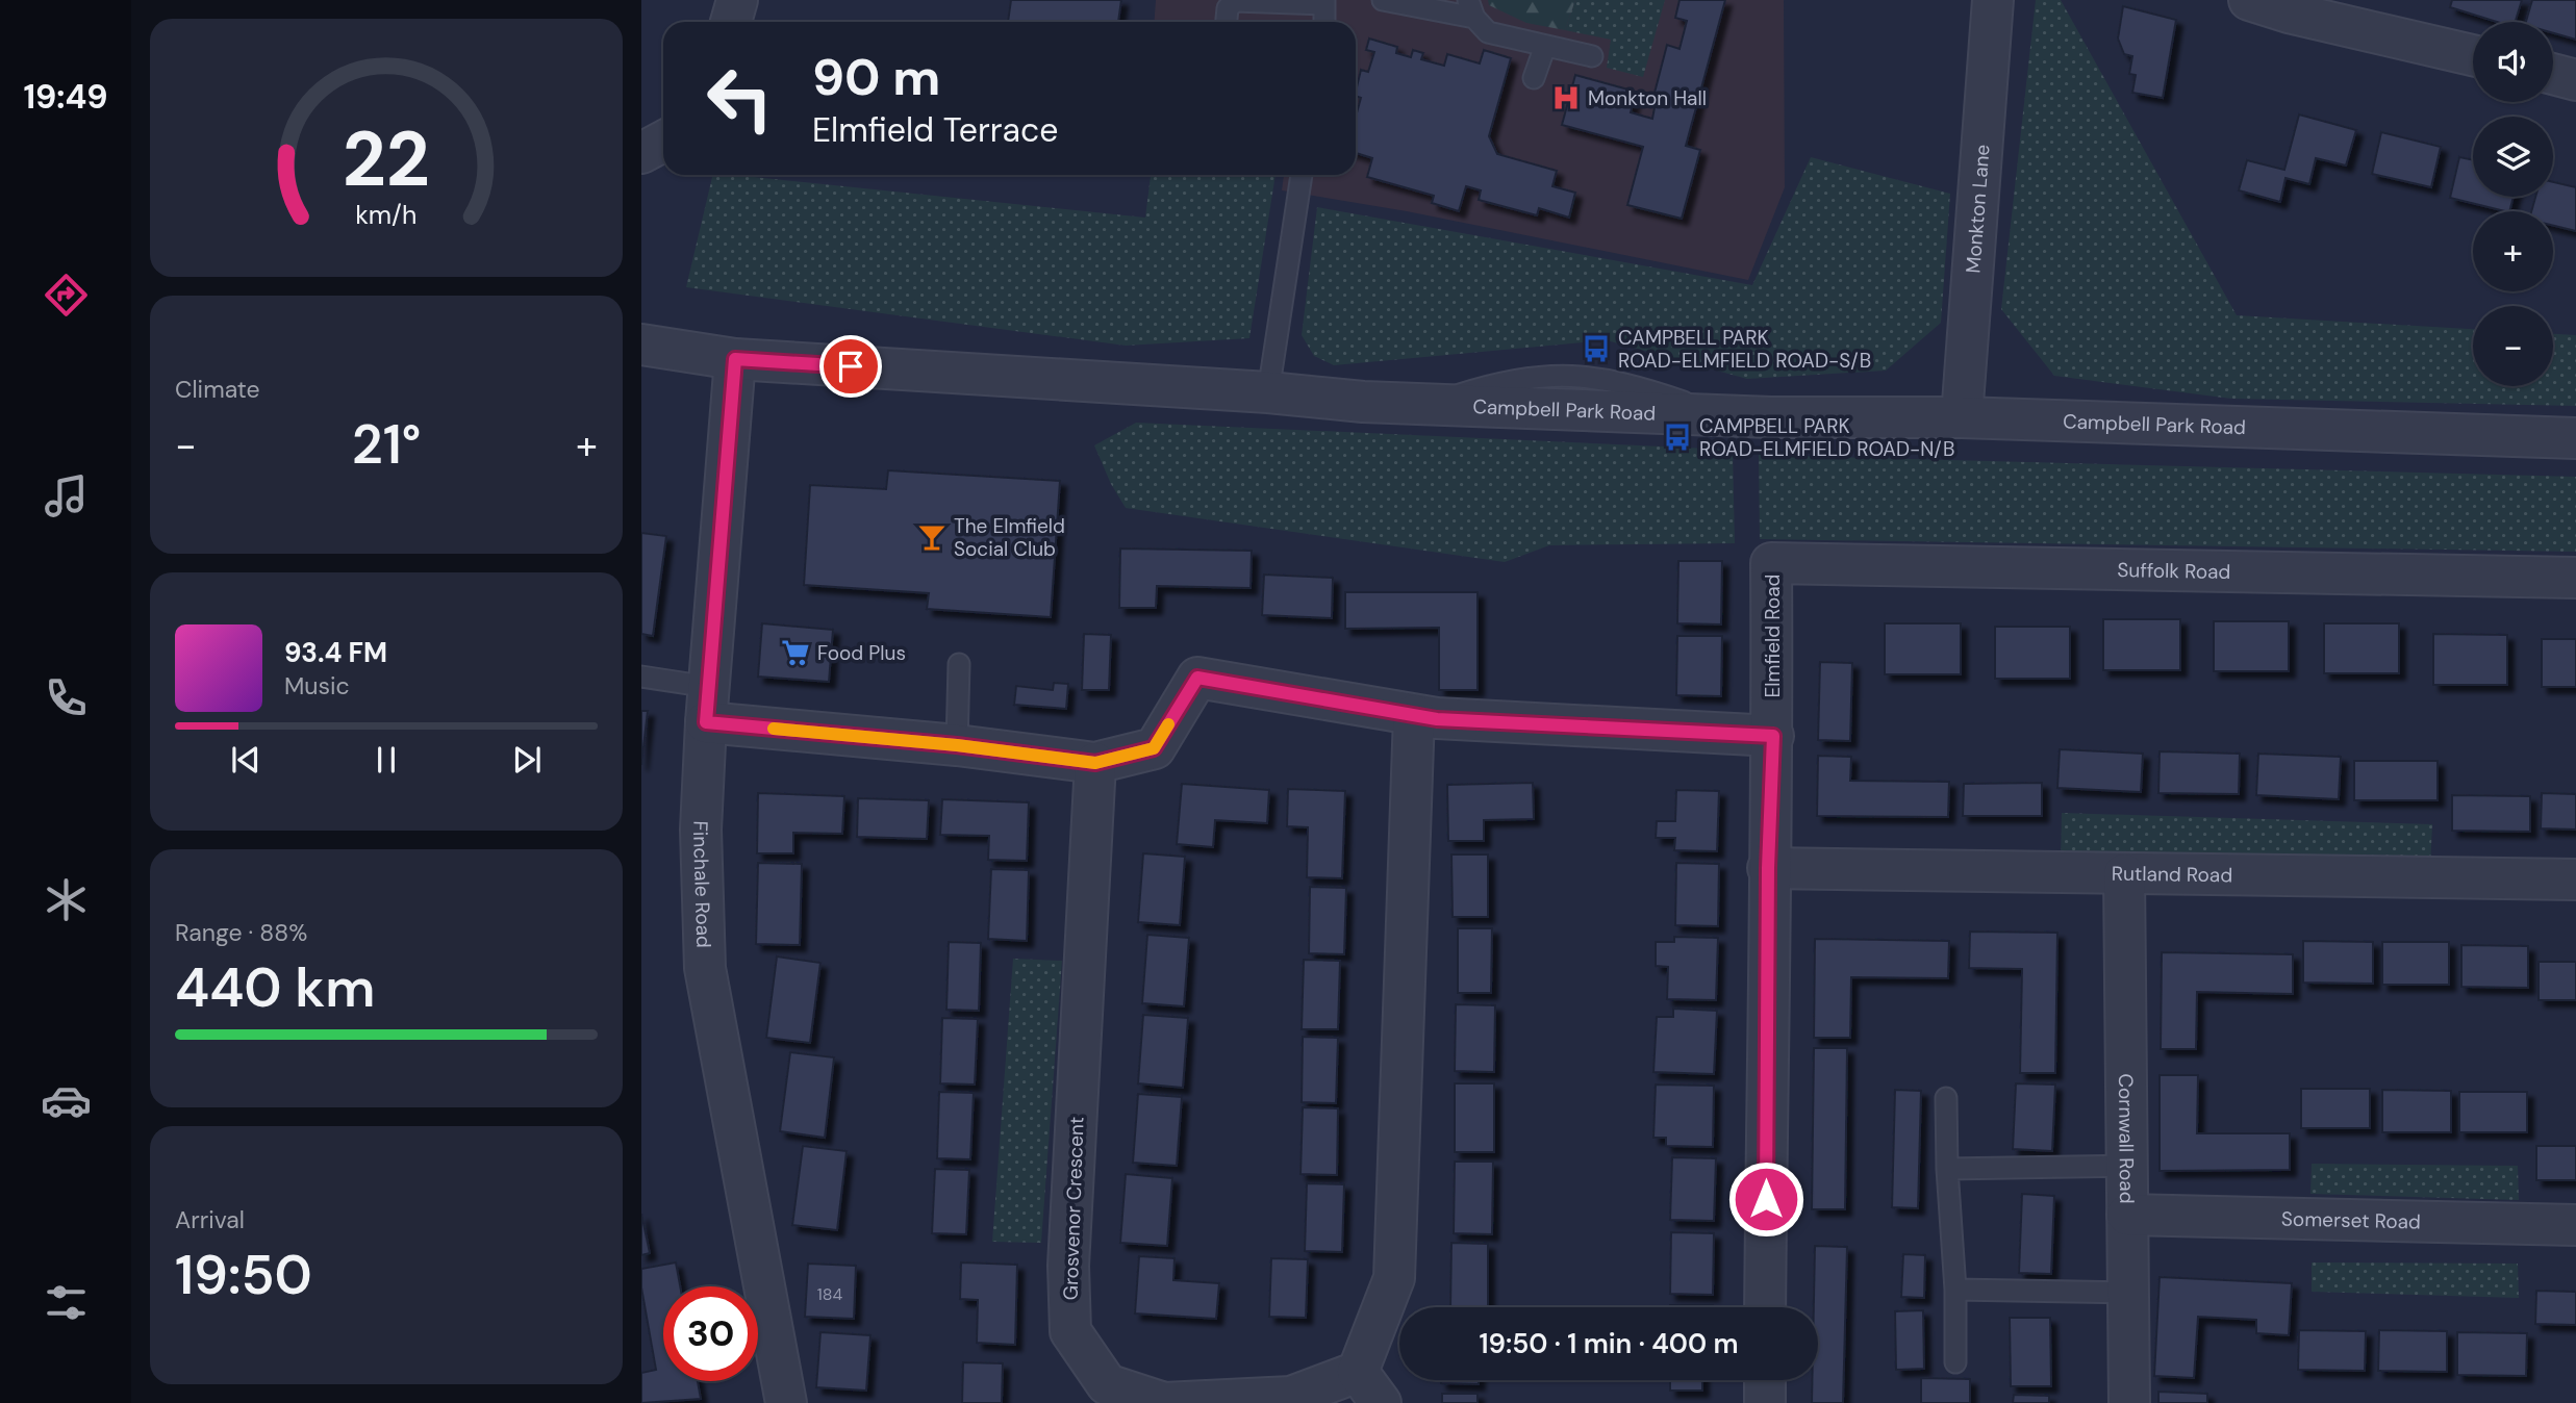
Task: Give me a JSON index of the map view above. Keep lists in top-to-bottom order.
{
  "streets": {
    "street": [
      "Monkton Lane",
      "Campbell Park Road",
      "Suffolk Road",
      "Elmfield Road",
      "Rutland Road",
      "Finchale Road",
      "Cornwall Road",
      "Grosvenor Crescent",
      "Somerset Road"
    ]
  },
  "crossings": [
    ["Monkton Lane", "Campbell Park Road"],
    ["Campbell Park Road", "Finchale Road"],
    ["Suffolk Road", "Elmfield Road"],
    ["Elmfield Road", "Rutland Road"],
    ["Rutland Road", "Cornwall Road"],
    ["Cornwall Road", "Somerset Road"]
  ],
  "places": {
    "hospital": ["Monkton Hall"],
    "bus stop": ["CAMPBELL PARK ROAD-ELMFIELD ROAD-S/B", "CAMPBELL PARK ROAD-ELMFIELD ROAD-N/B"],
    "bar": ["The Elmfield Social Club"],
    "supermarket": ["Food Plus"]
  },
  "house_numbers": ["184"],
  "page": {
    "tabs": "19:49",
    "map_buttons": ["+", "−"],
    "turn": ["90 m", "Elmfield Terrace"],
    "tile": [
      "Climate",
      ["Range · 88%", "440 km"],
      ["Arrival", "19:50"]
    ],
    "heat": ["−", "21°", "+"],
    "song": ["93.4 FM", "Music"],
    "limit": "30",
    "trip": "19:50 · 1 min · 400 m",
    "gauge": ["22", "km/h"]
  }
}
